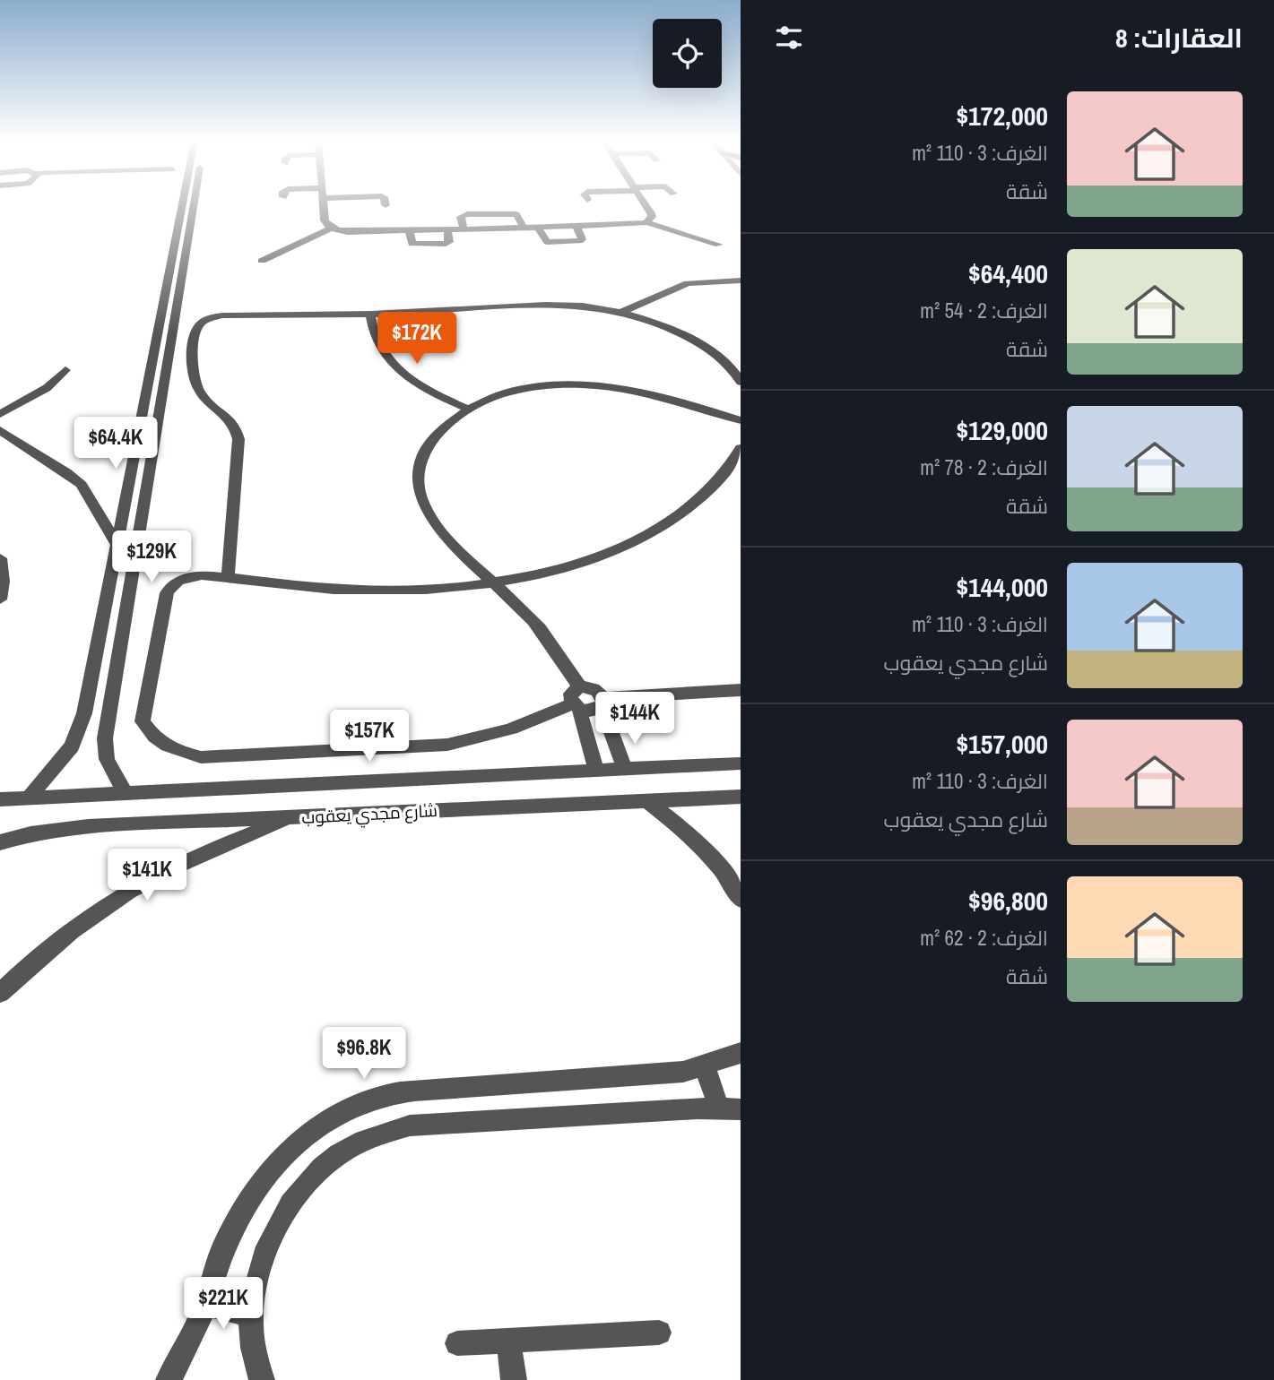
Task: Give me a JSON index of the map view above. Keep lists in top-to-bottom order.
{
  "streets": {
    "street": ["شارع مجدي يعقوب"]
  },
  "page": {
    "heading": "العقارات: 8",
    "list": [
      {
        "name": "$172,000",
        "note": "الغرف: 3 · 110 m² · شقة"
      },
      {
        "name": "$64,400",
        "note": "الغرف: 2 · 54 m² · شقة"
      },
      {
        "name": "$129,000",
        "note": "الغرف: 2 · 78 m² · شقة"
      },
      {
        "name": "$144,000",
        "note": "الغرف: 3 · 110 m² · شارع مجدي يعقوب"
      },
      {
        "name": "$157,000",
        "note": "الغرف: 3 · 110 m² · شارع مجدي يعقوب"
      },
      {
        "name": "$96,800",
        "note": "الغرف: 2 · 62 m² · شقة"
      }
    ],
    "price": [
      "$172K",
      "$64.4K",
      "$129K",
      "$144K",
      "$157K",
      "$141K",
      "$96.8K",
      "$221K"
    ]
  }
}
